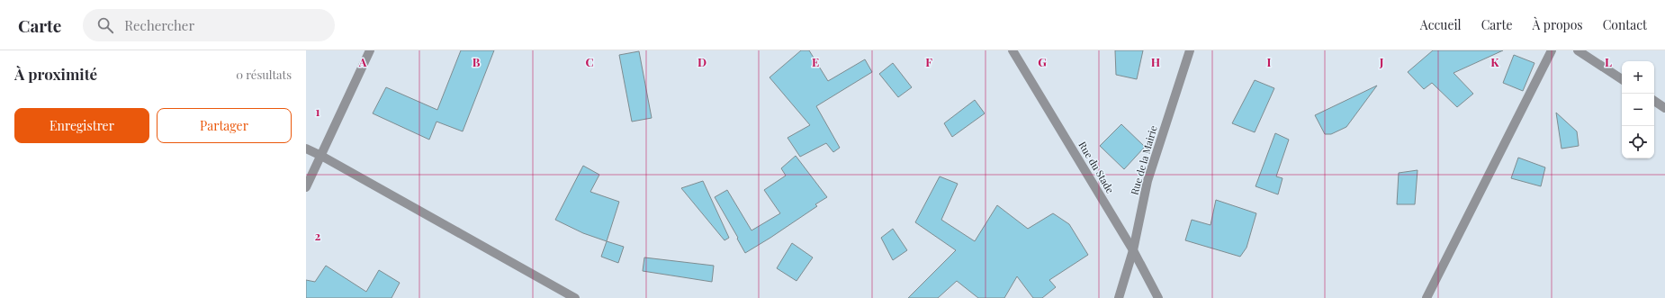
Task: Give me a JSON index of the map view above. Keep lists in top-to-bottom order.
{
  "streets": {
    "street": ["Rue de la Mairie", "Rue du Stade"]
  },
  "crossings": [
    ["Rue de la Mairie", "Rue du Stade"]
  ],
  "page": {
    "header": "Carte",
    "search": "Rechercher",
    "nav": [
      "Accueil",
      "Carte",
      "À propos",
      "Contact"
    ],
    "heading": ["À proximité", "0 résultats"],
    "map_buttons": ["+", "−"],
    "buttons": ["Enregistrer", "Partager"]
  },
  "grid": {
    "columns": [
      "A",
      "B",
      "C",
      "D",
      "E",
      "F",
      "G",
      "H",
      "I",
      "J",
      "K",
      "L"
    ],
    "rows": ["1", "2"]
  }
}
